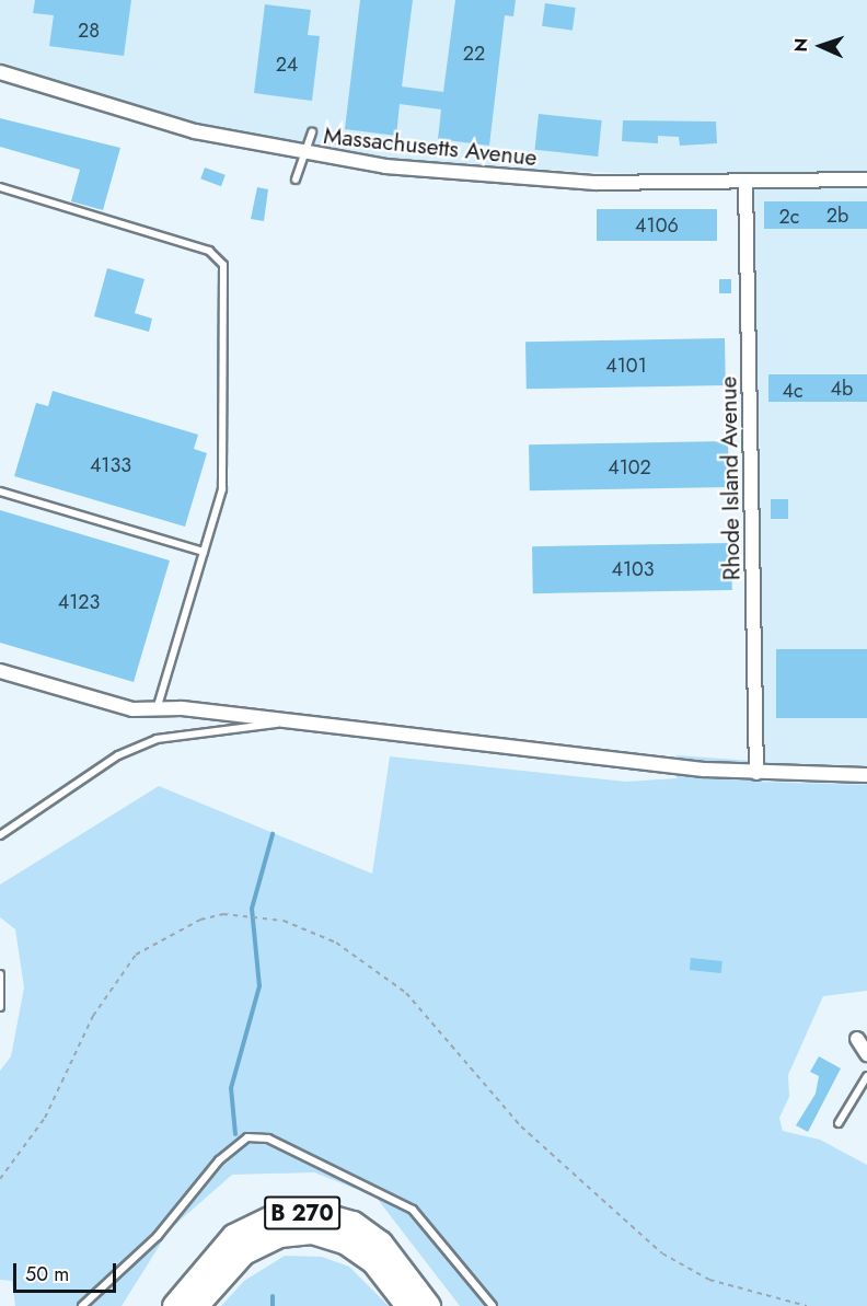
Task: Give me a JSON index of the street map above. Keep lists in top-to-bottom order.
{
  "streets": {
    "main road": ["B 270"],
    "street": ["Massachusetts Avenue", "Rhode Island Avenue"]
  },
  "crossings": [
    ["Massachusetts Avenue", "Rhode Island Avenue"]
  ],
  "house_numbers": [
    "28",
    "22",
    "24",
    "2b",
    "2c",
    "4106",
    "4101",
    "4b",
    "4c",
    "4133",
    "4102",
    "4103",
    "4123"
  ],
  "scale_bar": "50 m",
  "north": "left"
}
